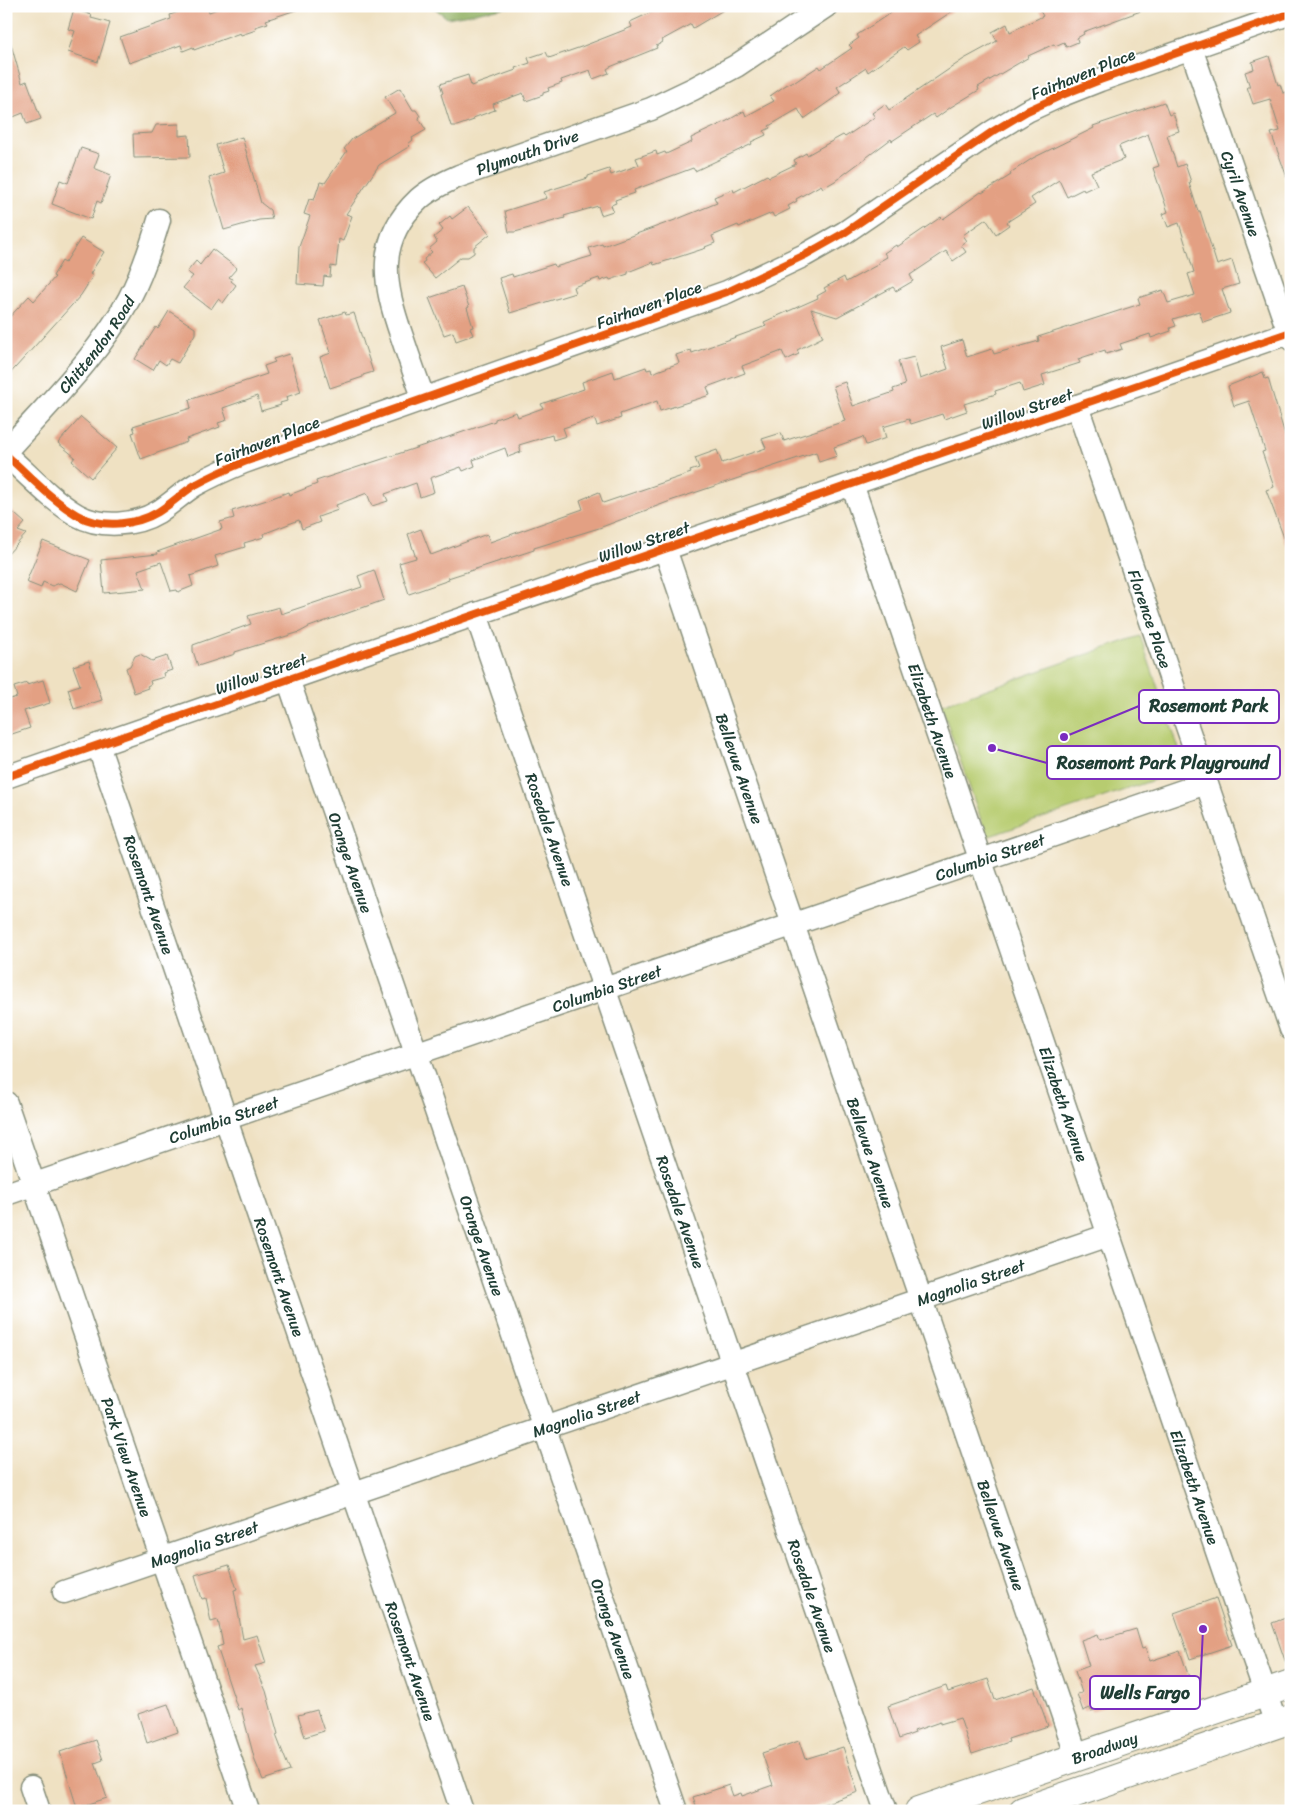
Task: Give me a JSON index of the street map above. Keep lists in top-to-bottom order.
{
  "streets": {
    "main road": ["Broadway"],
    "street": [
      "Fairhaven Place",
      "Plymouth Drive",
      "Cyril Avenue",
      "Chittendon Road",
      "Willow Street",
      "Florence Place",
      "Elizabeth Avenue",
      "Bellevue Avenue",
      "Rosedale Avenue",
      "Columbia Street",
      "Orange Avenue",
      "Rosemont Avenue",
      "Magnolia Street",
      "Park View Avenue"
    ]
  },
  "crossings": [
    ["Fairhaven Place", "Plymouth Drive"],
    ["Fairhaven Place", "Cyril Avenue"],
    ["Fairhaven Place", "Chittendon Road"],
    ["Cyril Avenue", "Willow Street"],
    ["Willow Street", "Florence Place"],
    ["Willow Street", "Elizabeth Avenue"],
    ["Willow Street", "Bellevue Avenue"],
    ["Willow Street", "Rosedale Avenue"],
    ["Willow Street", "Orange Avenue"],
    ["Willow Street", "Rosemont Avenue"],
    ["Florence Place", "Columbia Street"],
    ["Elizabeth Avenue", "Columbia Street"],
    ["Elizabeth Avenue", "Magnolia Street"],
    ["Elizabeth Avenue", "Broadway"],
    ["Bellevue Avenue", "Columbia Street"],
    ["Bellevue Avenue", "Magnolia Street"],
    ["Bellevue Avenue", "Broadway"],
    ["Rosedale Avenue", "Columbia Street"],
    ["Rosedale Avenue", "Magnolia Street"],
    ["Columbia Street", "Orange Avenue"],
    ["Columbia Street", "Rosemont Avenue"],
    ["Columbia Street", "Park View Avenue"],
    ["Orange Avenue", "Magnolia Street"],
    ["Rosemont Avenue", "Magnolia Street"],
    ["Magnolia Street", "Park View Avenue"]
  ],
  "places": ["Rosemont Park", "Rosemont Park Playground", "Wells Fargo"]
}
